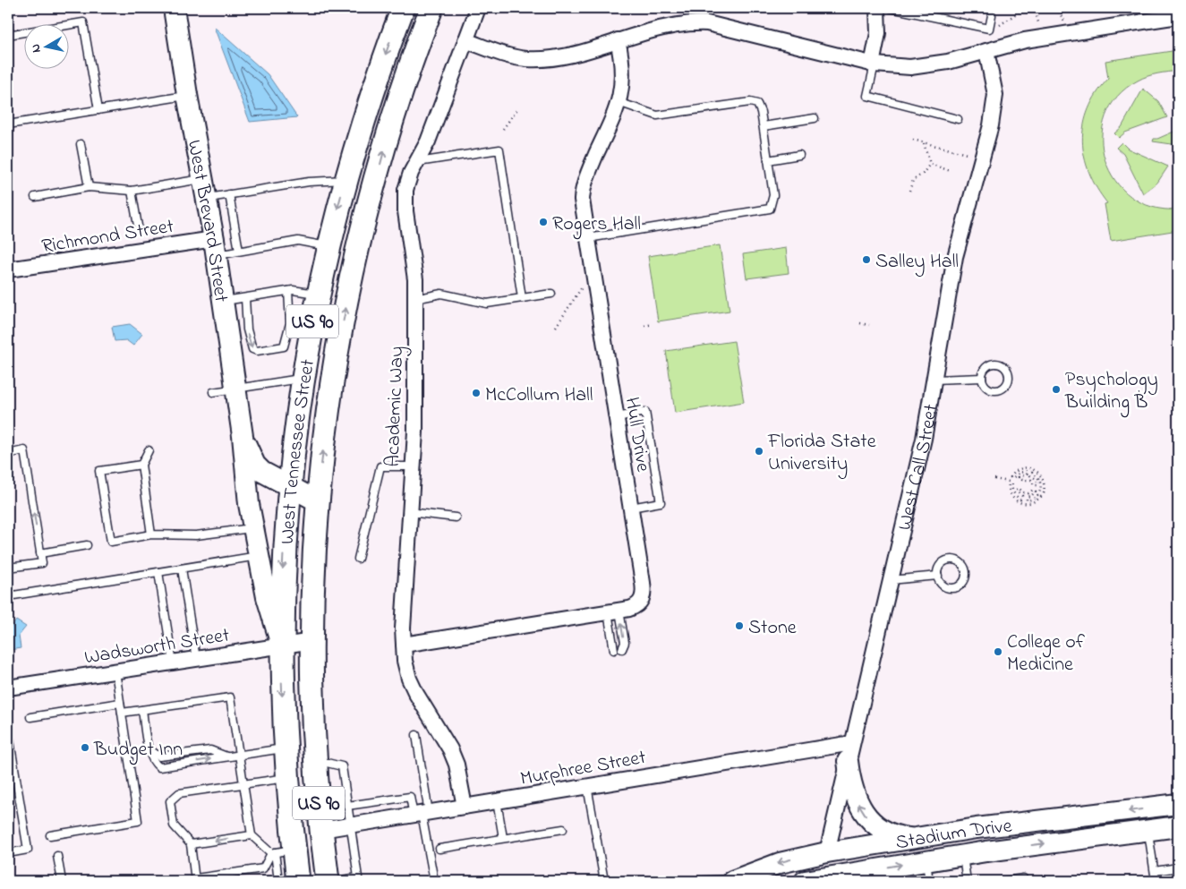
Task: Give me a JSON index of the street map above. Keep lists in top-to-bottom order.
{
  "streets": {
    "main road": [
      "West Brevard Street",
      "US 90",
      "West Tennessee Street",
      "West Call Street",
      "Stadium Drive"
    ],
    "street": [
      "Richmond Street",
      "Academic Way",
      "Hull Drive",
      "Wadsworth Street",
      "Murphree Street"
    ]
  },
  "crossings": [
    ["West Brevard Street", "Richmond Street"],
    ["West Brevard Street", "West Tennessee Street"],
    ["West Brevard Street", "Wadsworth Street"],
    ["Academic Way", "Hull Drive"],
    ["Academic Way", "Murphree Street"],
    ["West Tennessee Street", "Wadsworth Street"],
    ["West Tennessee Street", "Murphree Street"],
    ["West Call Street", "Murphree Street"],
    ["West Call Street", "Stadium Drive"]
  ],
  "places": [
    "Rogers Hall",
    "Salley Hall",
    "Psychology Building B",
    "McCollum Hall",
    "Florida State University",
    "Stone",
    "College of Medicine",
    "Budget Inn"
  ],
  "north": "left"
}
